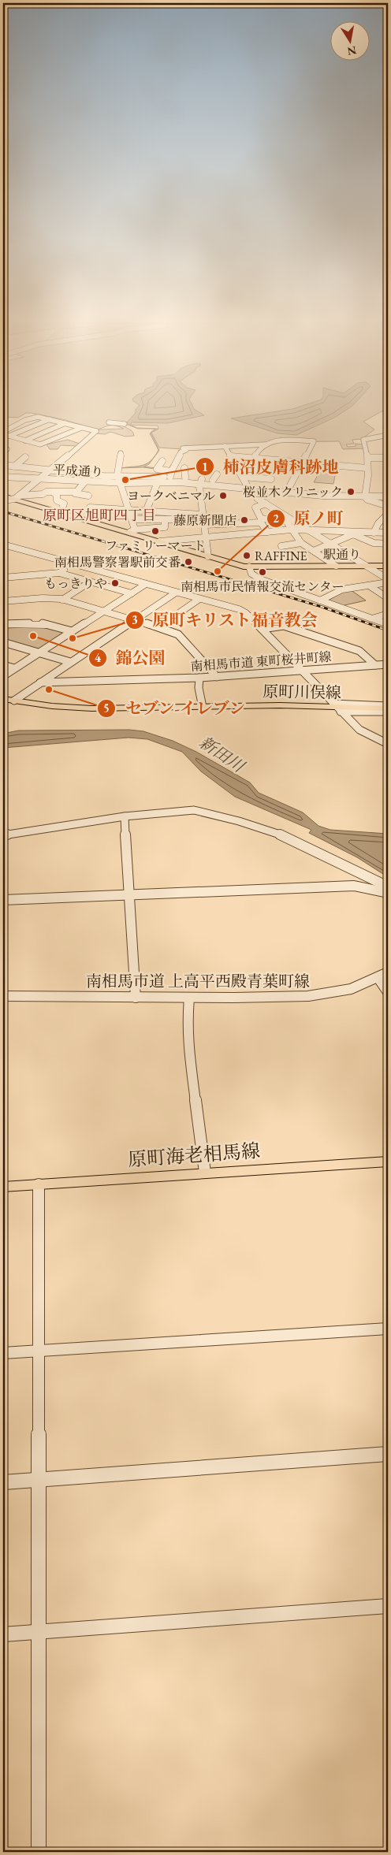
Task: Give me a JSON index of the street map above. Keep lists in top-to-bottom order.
{
  "streets": {
    "main road": ["駅通り", "原町川俣線", "原町海老相馬線"],
    "street": ["平成通り", "南相馬市道 東町桜井町線", "南相馬市道 上高平西殿青葉町線"]
  },
  "districts": ["原町区旭町四丁目"],
  "water": ["新田川"],
  "places": [
    "柿沼皮膚科跡地",
    "桜並木クリニック",
    "ヨークベニマル",
    "藤原新聞店",
    "ファミリーマート",
    "RAFFINE",
    "南相馬警察署駅前交番",
    "原ノ町",
    "南相馬市民情報交流センター",
    "もっきりや",
    "錦公園",
    "原町キリスト福音教会",
    "セブン-イレブン"
  ],
  "north": "bottom"
}
